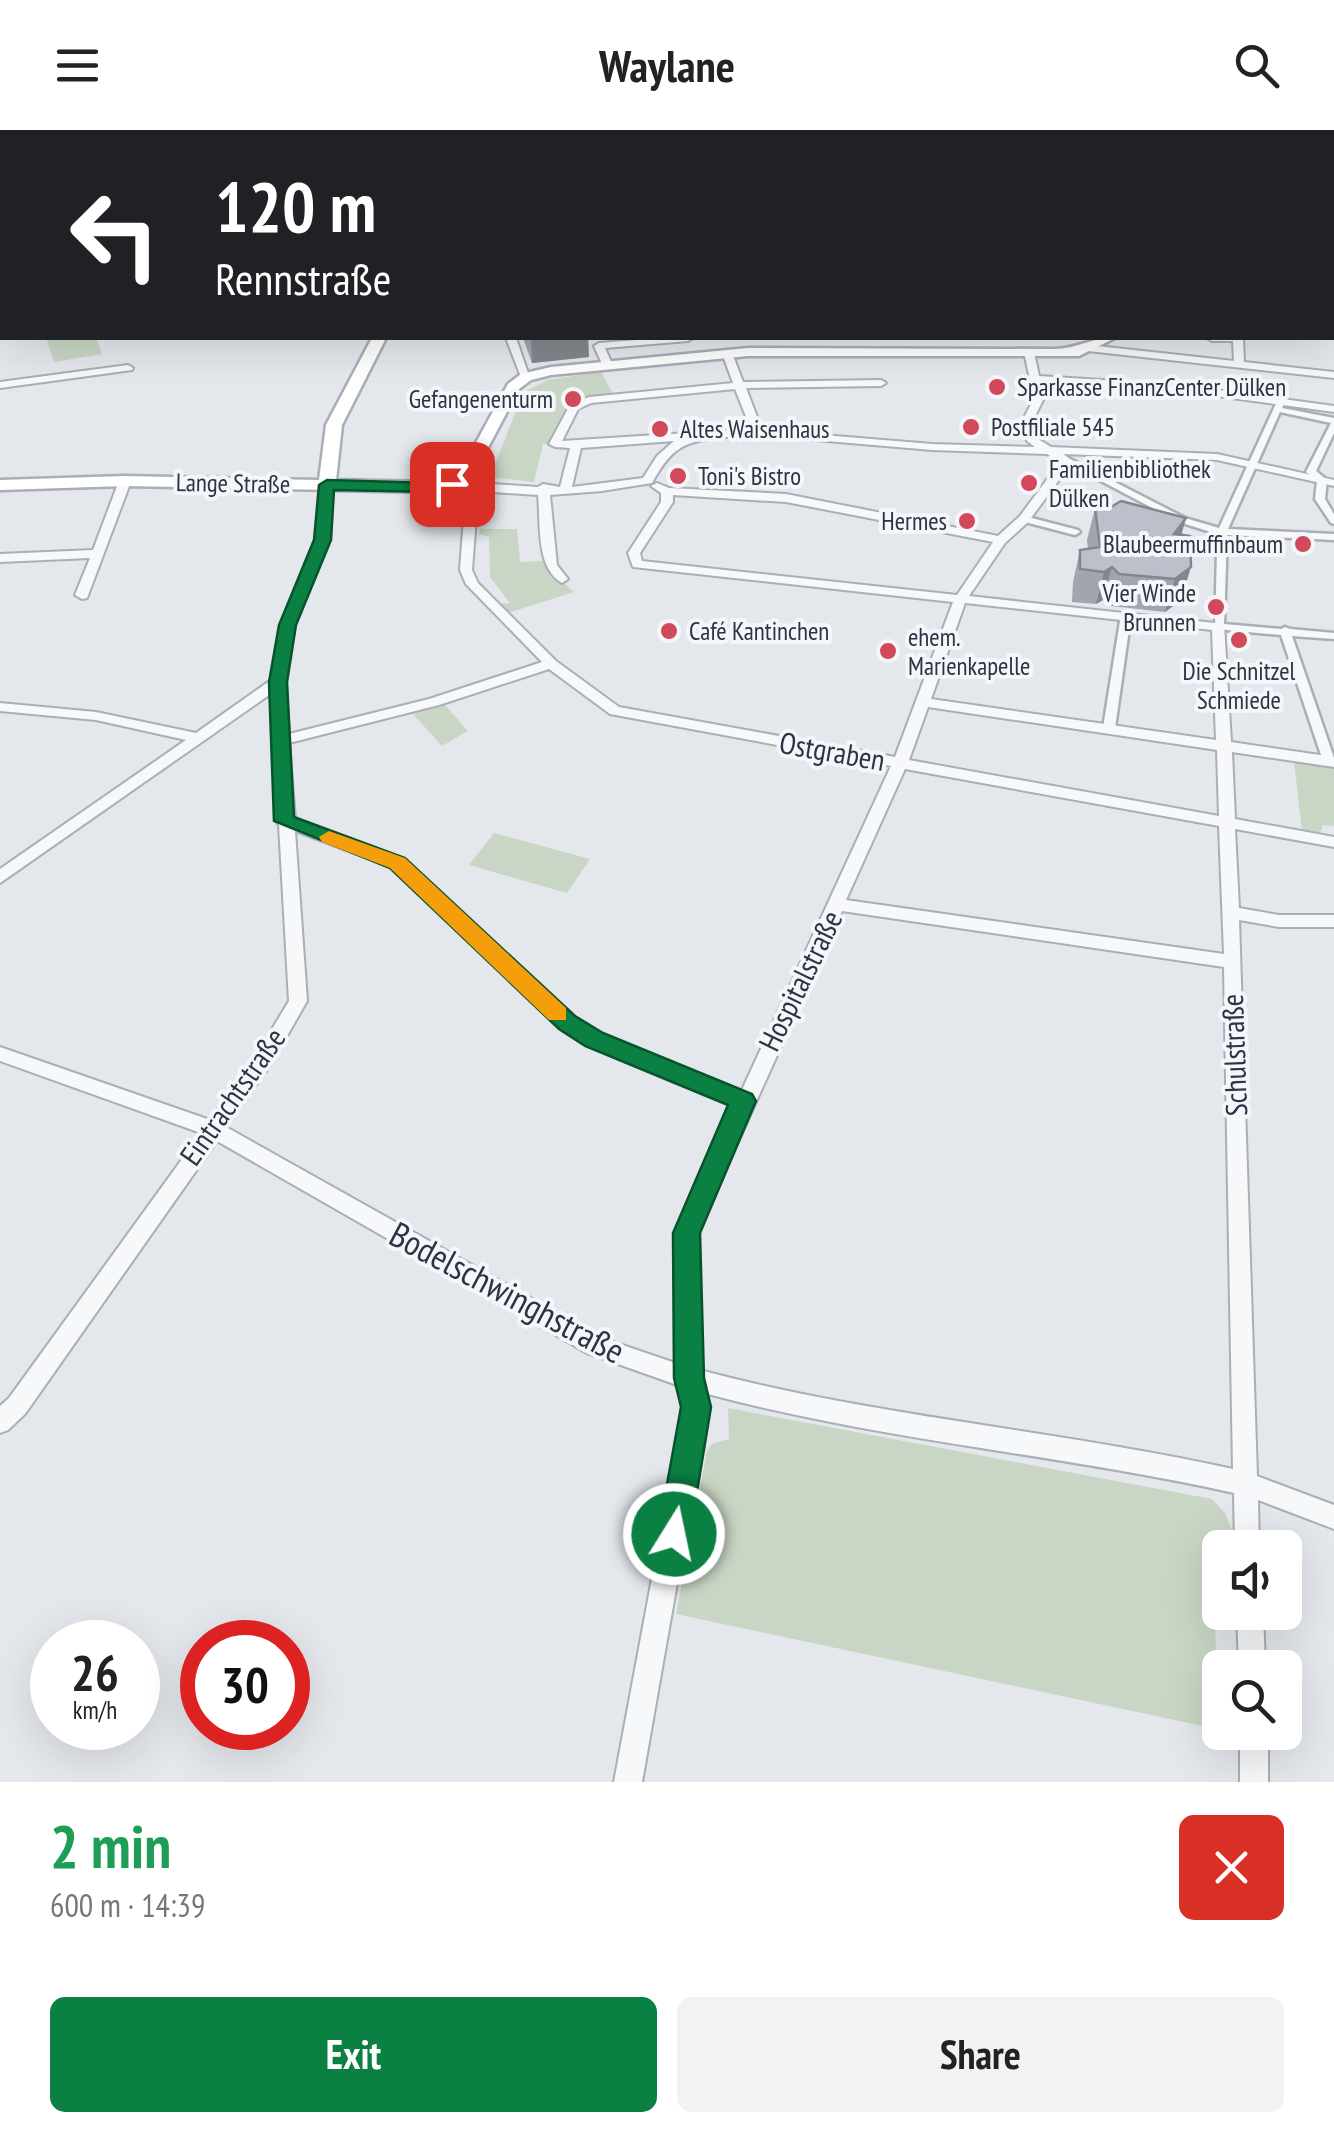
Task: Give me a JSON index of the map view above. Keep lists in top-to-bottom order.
{
  "streets": {
    "main road": ["Lange Straße"],
    "street": [
      "Ostgraben",
      "Hospitalstraße",
      "Schulstraße",
      "Eintrachtstraße",
      "Bodelschwinghstraße"
    ]
  },
  "crossings": [
    ["Lange Straße", "Ostgraben"],
    ["Lange Straße", "Eintrachtstraße"],
    ["Ostgraben", "Hospitalstraße"],
    ["Ostgraben", "Schulstraße"],
    ["Hospitalstraße", "Bodelschwinghstraße"],
    ["Schulstraße", "Bodelschwinghstraße"],
    ["Eintrachtstraße", "Bodelschwinghstraße"]
  ],
  "places": [
    "Sparkasse FinanzCenter Dülken",
    "Gefangenenturm",
    "Postfiliale 545",
    "Altes Waisenhaus",
    "Toni's Bistro",
    "Familienbibliothek Dülken",
    "Hermes",
    "Blaubeermuffinbaum",
    "Vier Winde Brunnen",
    "Café Kantinchen",
    "Die Schnitzel Schmiede",
    "ehem. Marienkapelle"
  ],
  "page": {
    "header": "Waylane",
    "turn": ["120 m", "Rennstraße"],
    "speed": "26 km/h",
    "limit": "30",
    "heading": ["2 min", "600 m · 14:39"],
    "buttons": ["Exit", "Share"]
  }
}
